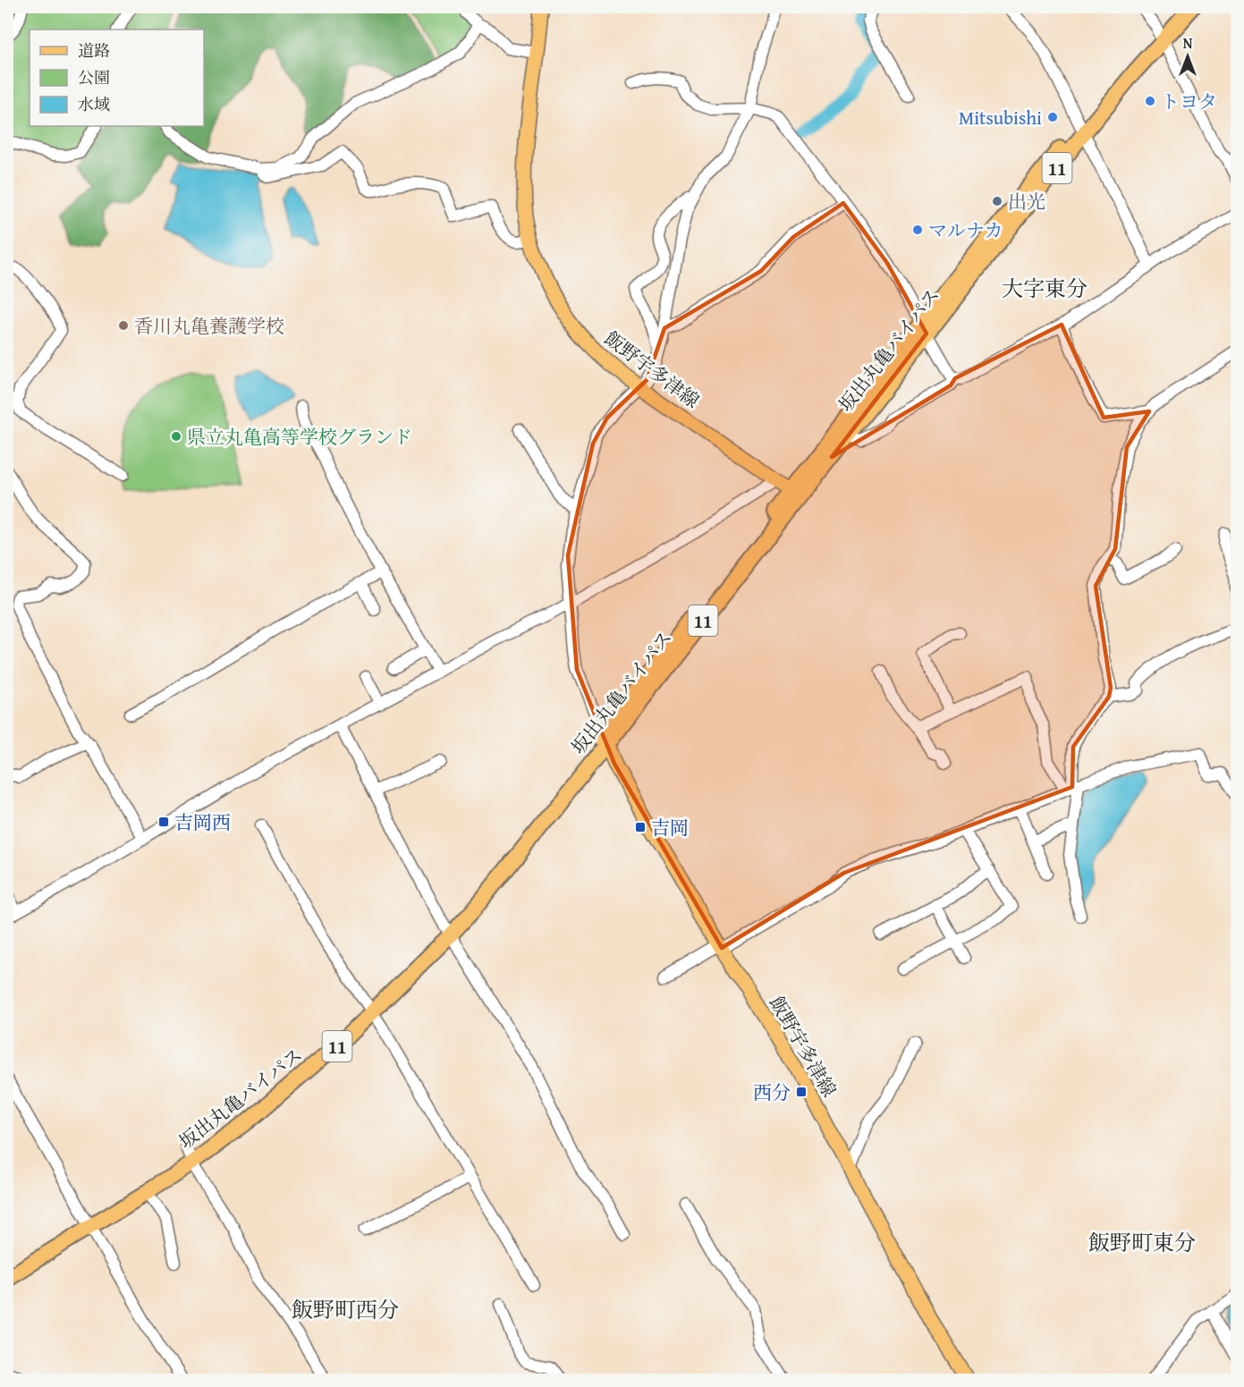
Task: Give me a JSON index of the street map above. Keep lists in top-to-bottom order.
{
  "streets": {
    "highway": ["11", "坂出丸亀バイパス"],
    "main road": ["飯野宇多津線"]
  },
  "crossings": [
    ["坂出丸亀バイパス", "飯野宇多津線"]
  ],
  "districts": ["大字東分", "飯野町東分", "飯野町西分"],
  "places": {
    "other": [
      "トヨタ",
      "Mitsubishi",
      "出光",
      "マルナカ",
      "香川丸亀養護学校",
      "県立丸亀高等学校グランド"
    ],
    "transit": ["吉岡西", "吉岡", "西分"]
  },
  "legend": ["道路", "公園", "水域"],
  "north": "top"
}
